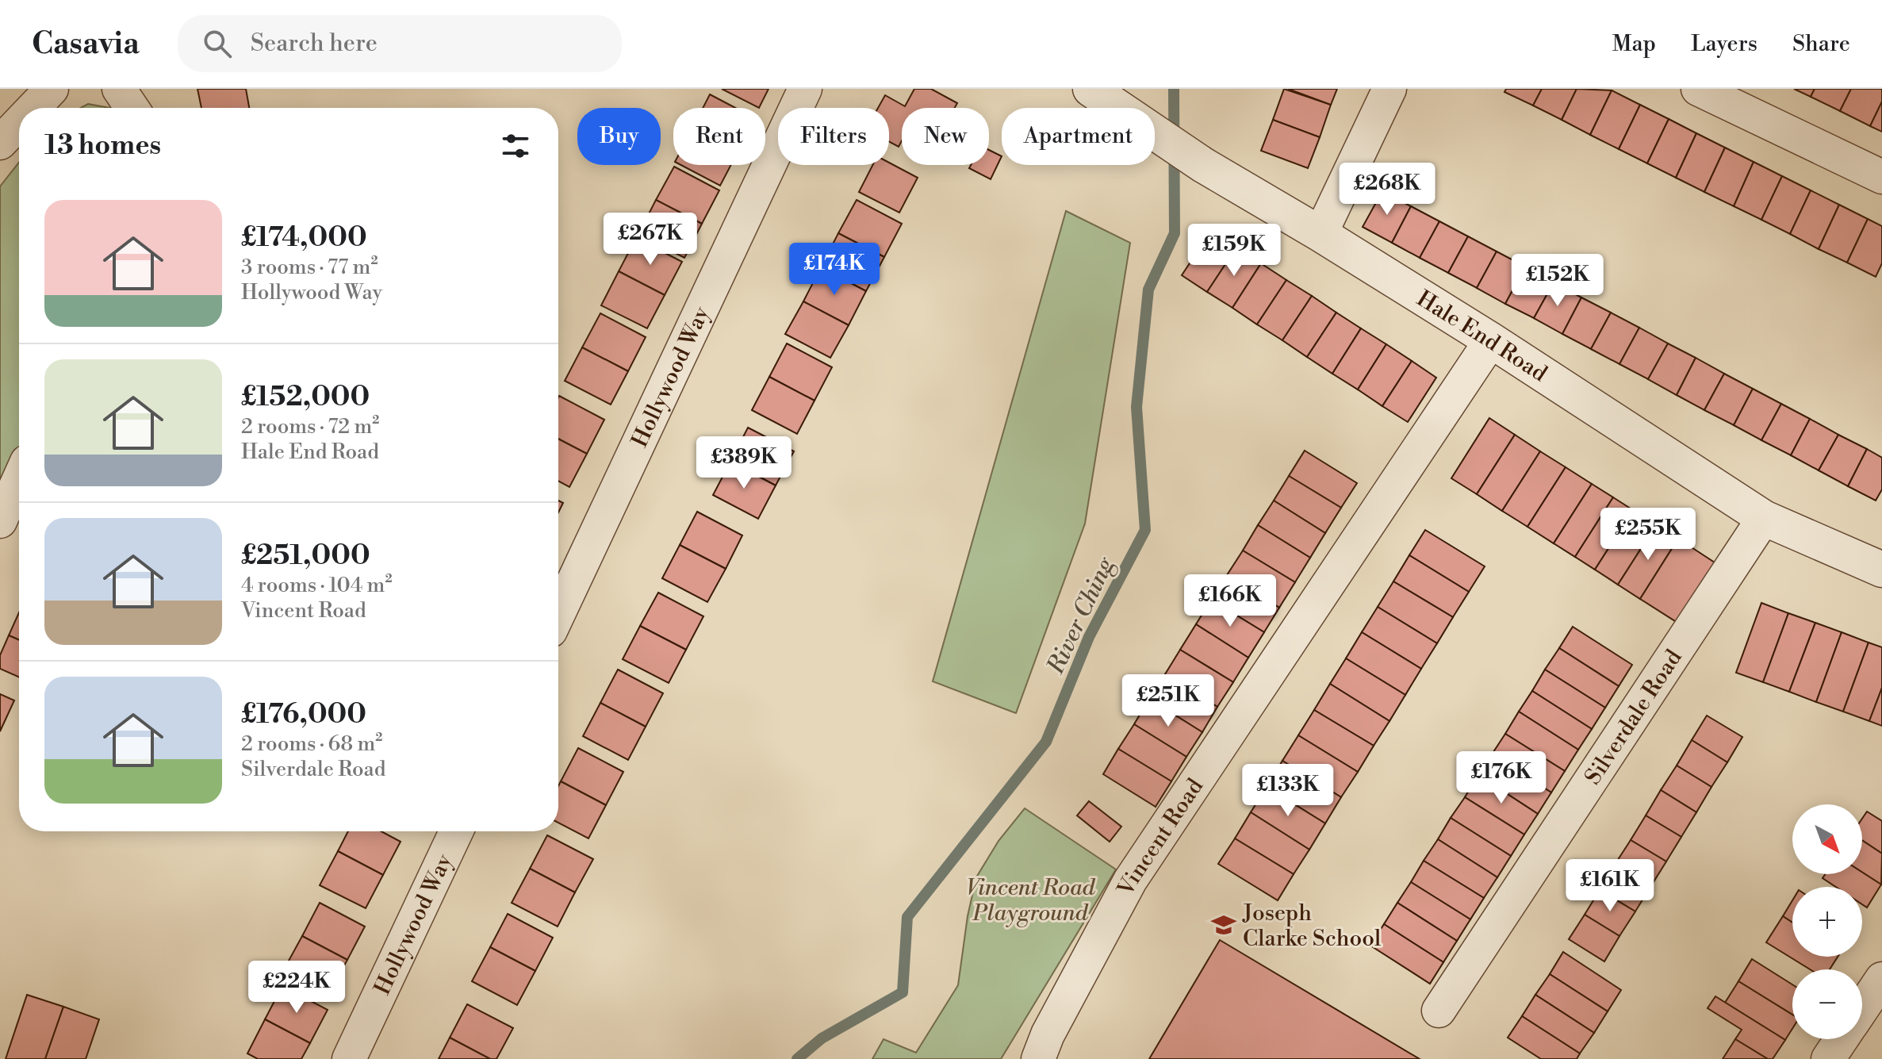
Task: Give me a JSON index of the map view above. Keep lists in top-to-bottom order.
{
  "streets": {
    "street": [
      "Hale End Road",
      "Hollywood Way",
      "Silverdale Road",
      "Vincent Road"
    ]
  },
  "crossings": [
    ["Hale End Road", "Silverdale Road"],
    ["Hale End Road", "Vincent Road"]
  ],
  "water": ["River Ching"],
  "parks": ["Vincent Road Playground"],
  "places": {
    "school or university": ["Joseph Clarke School"]
  },
  "north": "bottom right",
  "page": {
    "header": "Casavia",
    "search": "Search here",
    "nav": ["Map", "Layers", "Share"],
    "chip": [
      "Buy",
      "Rent",
      "Filters",
      "New",
      "Apartment"
    ],
    "heading": "13 homes",
    "price": [
      "£268K",
      "£267K",
      "£159K",
      "£174K",
      "£152K",
      "£389K",
      "£255K",
      "£166K",
      "£251K",
      "£176K",
      "£133K",
      "£161K",
      "£224K"
    ],
    "list": [
      {
        "name": "£174,000",
        "note": "3 rooms · 77 m² · Hollywood Way"
      },
      {
        "name": "£152,000",
        "note": "2 rooms · 72 m² · Hale End Road"
      },
      {
        "name": "£251,000",
        "note": "4 rooms · 104 m² · Vincent Road"
      },
      {
        "name": "£176,000",
        "note": "2 rooms · 68 m² · Silverdale Road"
      }
    ],
    "map_buttons": ["+", "−"]
  }
}
